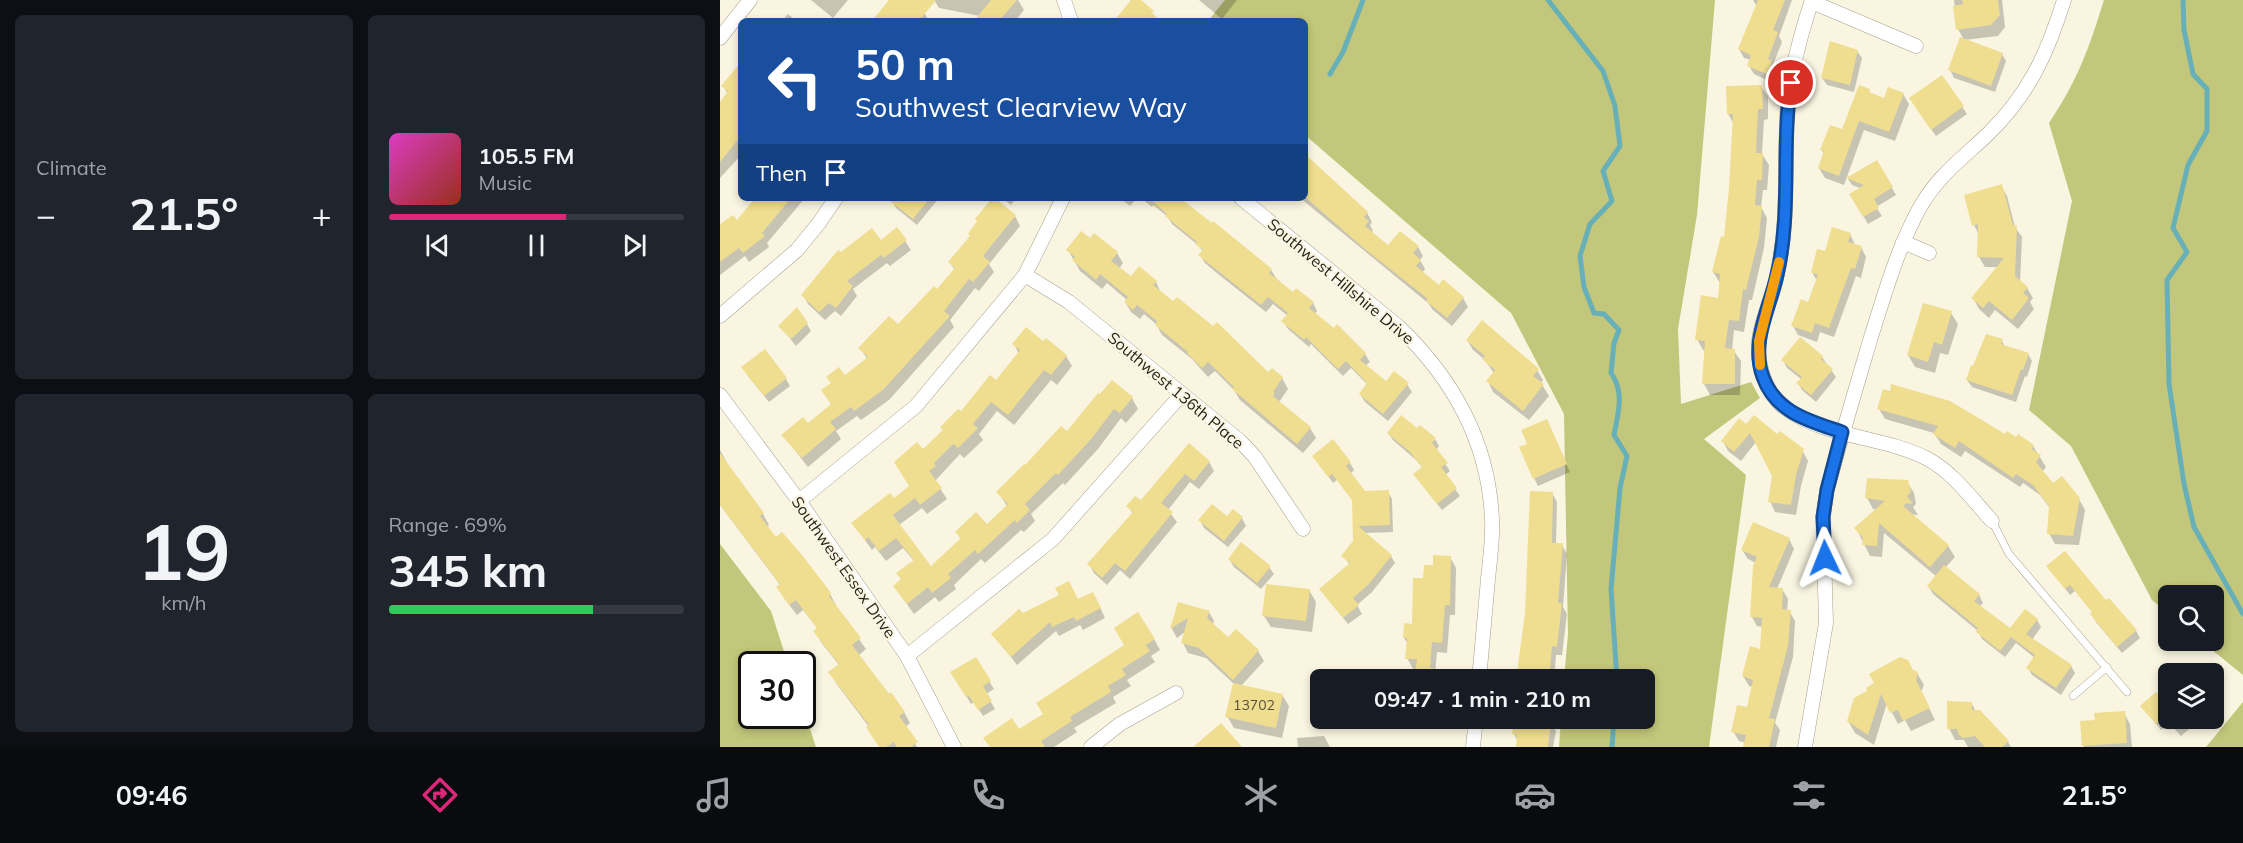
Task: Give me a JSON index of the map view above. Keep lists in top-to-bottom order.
{
  "streets": {
    "street": ["Southwest Hillshire Drive", "Southwest 136th Place", "Southwest Essex Drive"]
  },
  "house_numbers": ["13702"],
  "page": {
    "tile": [
      "Climate",
      ["19", "km/h"],
      ["Range · 69%", "345 km"]
    ],
    "turn": ["50 m", "Southwest Clearview Way"],
    "song": ["105.5 FM", "Music"],
    "then": "Then",
    "heat": ["−", "21.5°", "+"],
    "limit": "30",
    "trip": "09:47 · 1 min · 210 m",
    "tabs": ["09:46", "21.5°"]
  }
}
